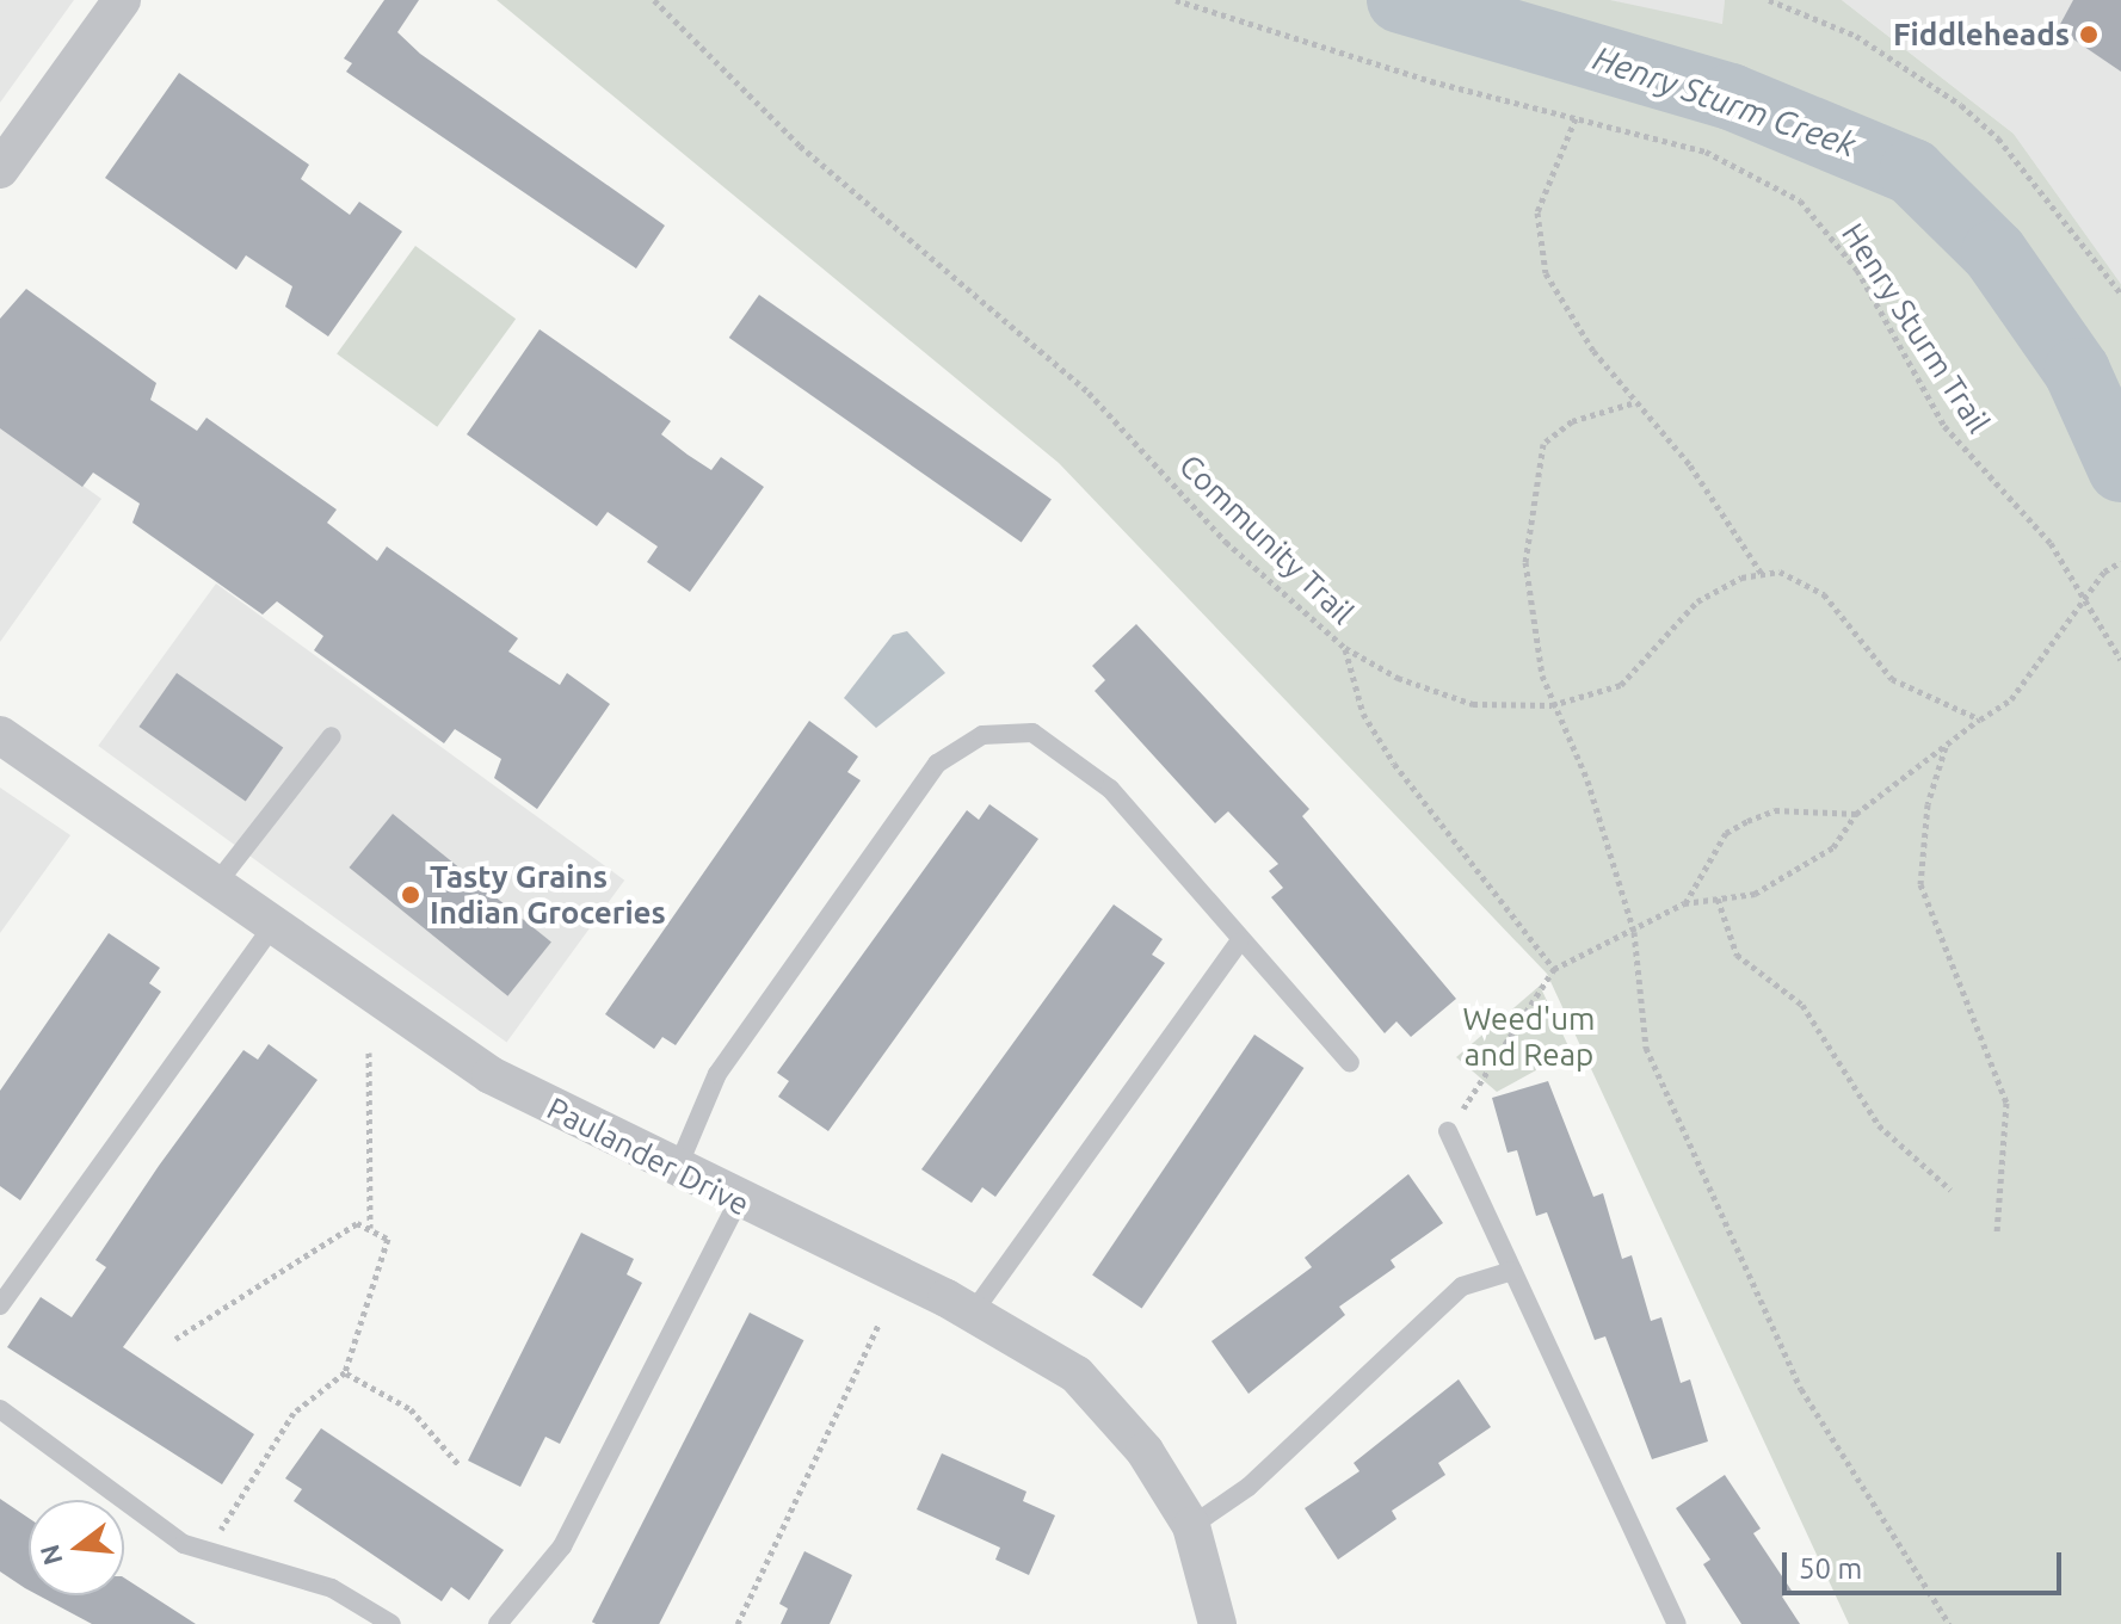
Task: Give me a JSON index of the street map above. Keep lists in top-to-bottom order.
{
  "streets": {
    "street": ["Paulander Drive"],
    "path": ["Henry Sturm Trail", "Community Trail"]
  },
  "water": ["Henry Sturm Creek"],
  "parks": ["Weed'um and Reap"],
  "places": ["Fiddleheads", "Tasty Grains Indian Groceries"],
  "scale_bar": "50 m",
  "north": "left"
}
